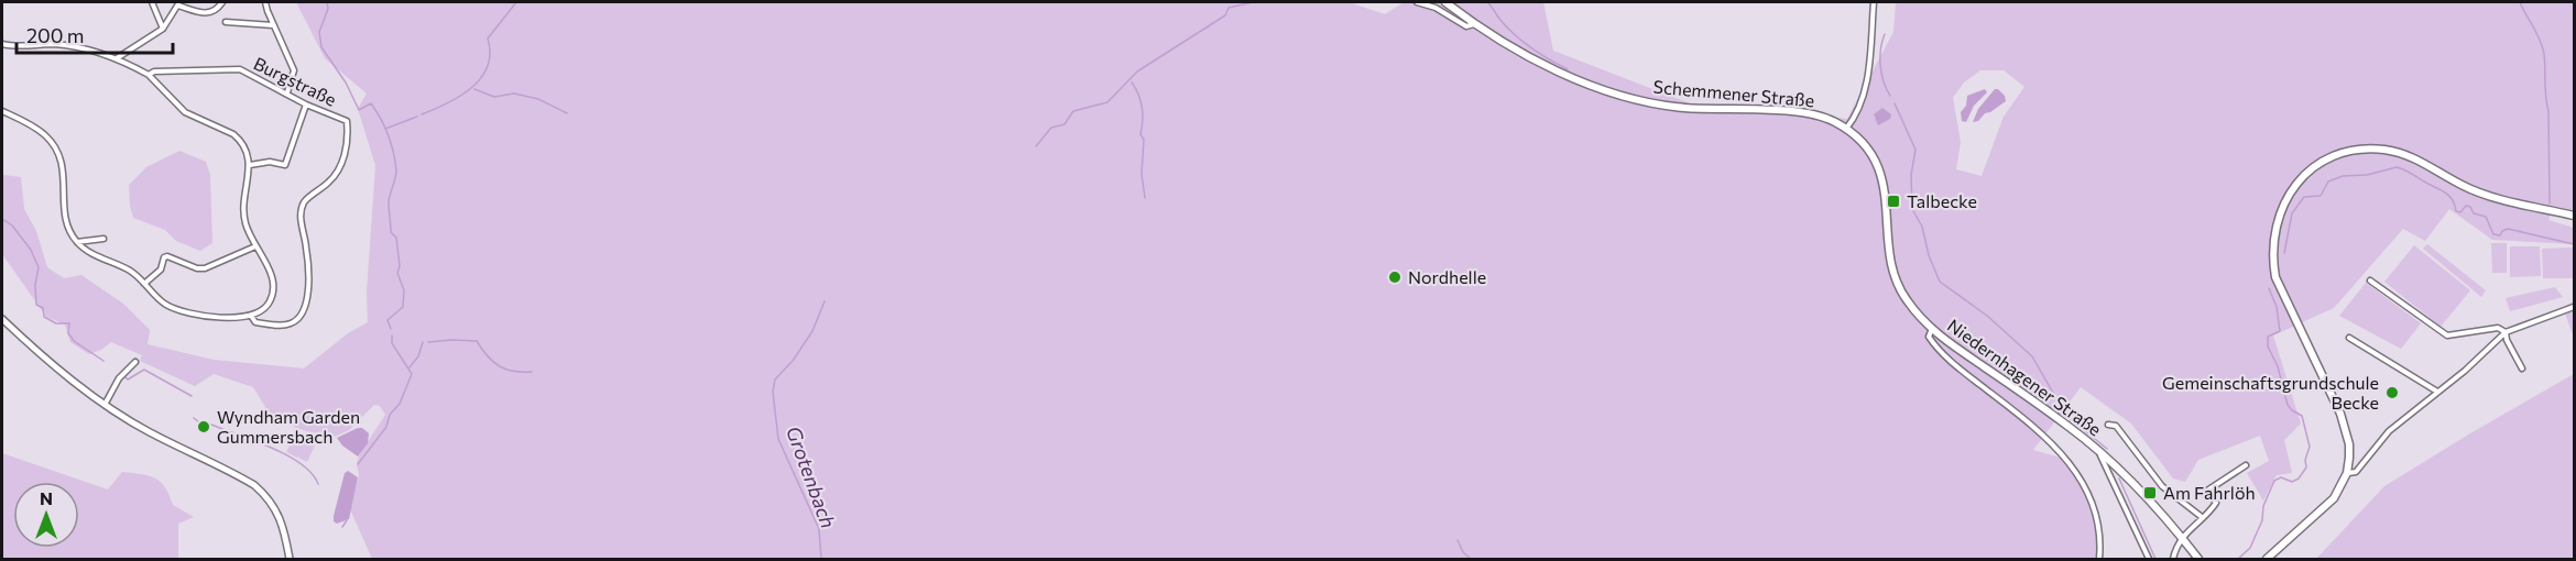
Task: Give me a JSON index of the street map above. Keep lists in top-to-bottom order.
{
  "streets": {
    "main road": ["Schemmener Straße", "Niedernhagener Straße"],
    "street": ["Burgstraße"]
  },
  "crossings": [
    ["Schemmener Straße", "Niedernhagener Straße"]
  ],
  "water": ["Grotenbach"],
  "places": {
    "transit": ["Talbecke", "Am Fahrlöh"],
    "other": ["Nordhelle", "Gemeinschaftsgrundschule Becke", "Wyndham Garden Gummersbach"]
  },
  "scale_bar": "200 m",
  "north": "top"
}
